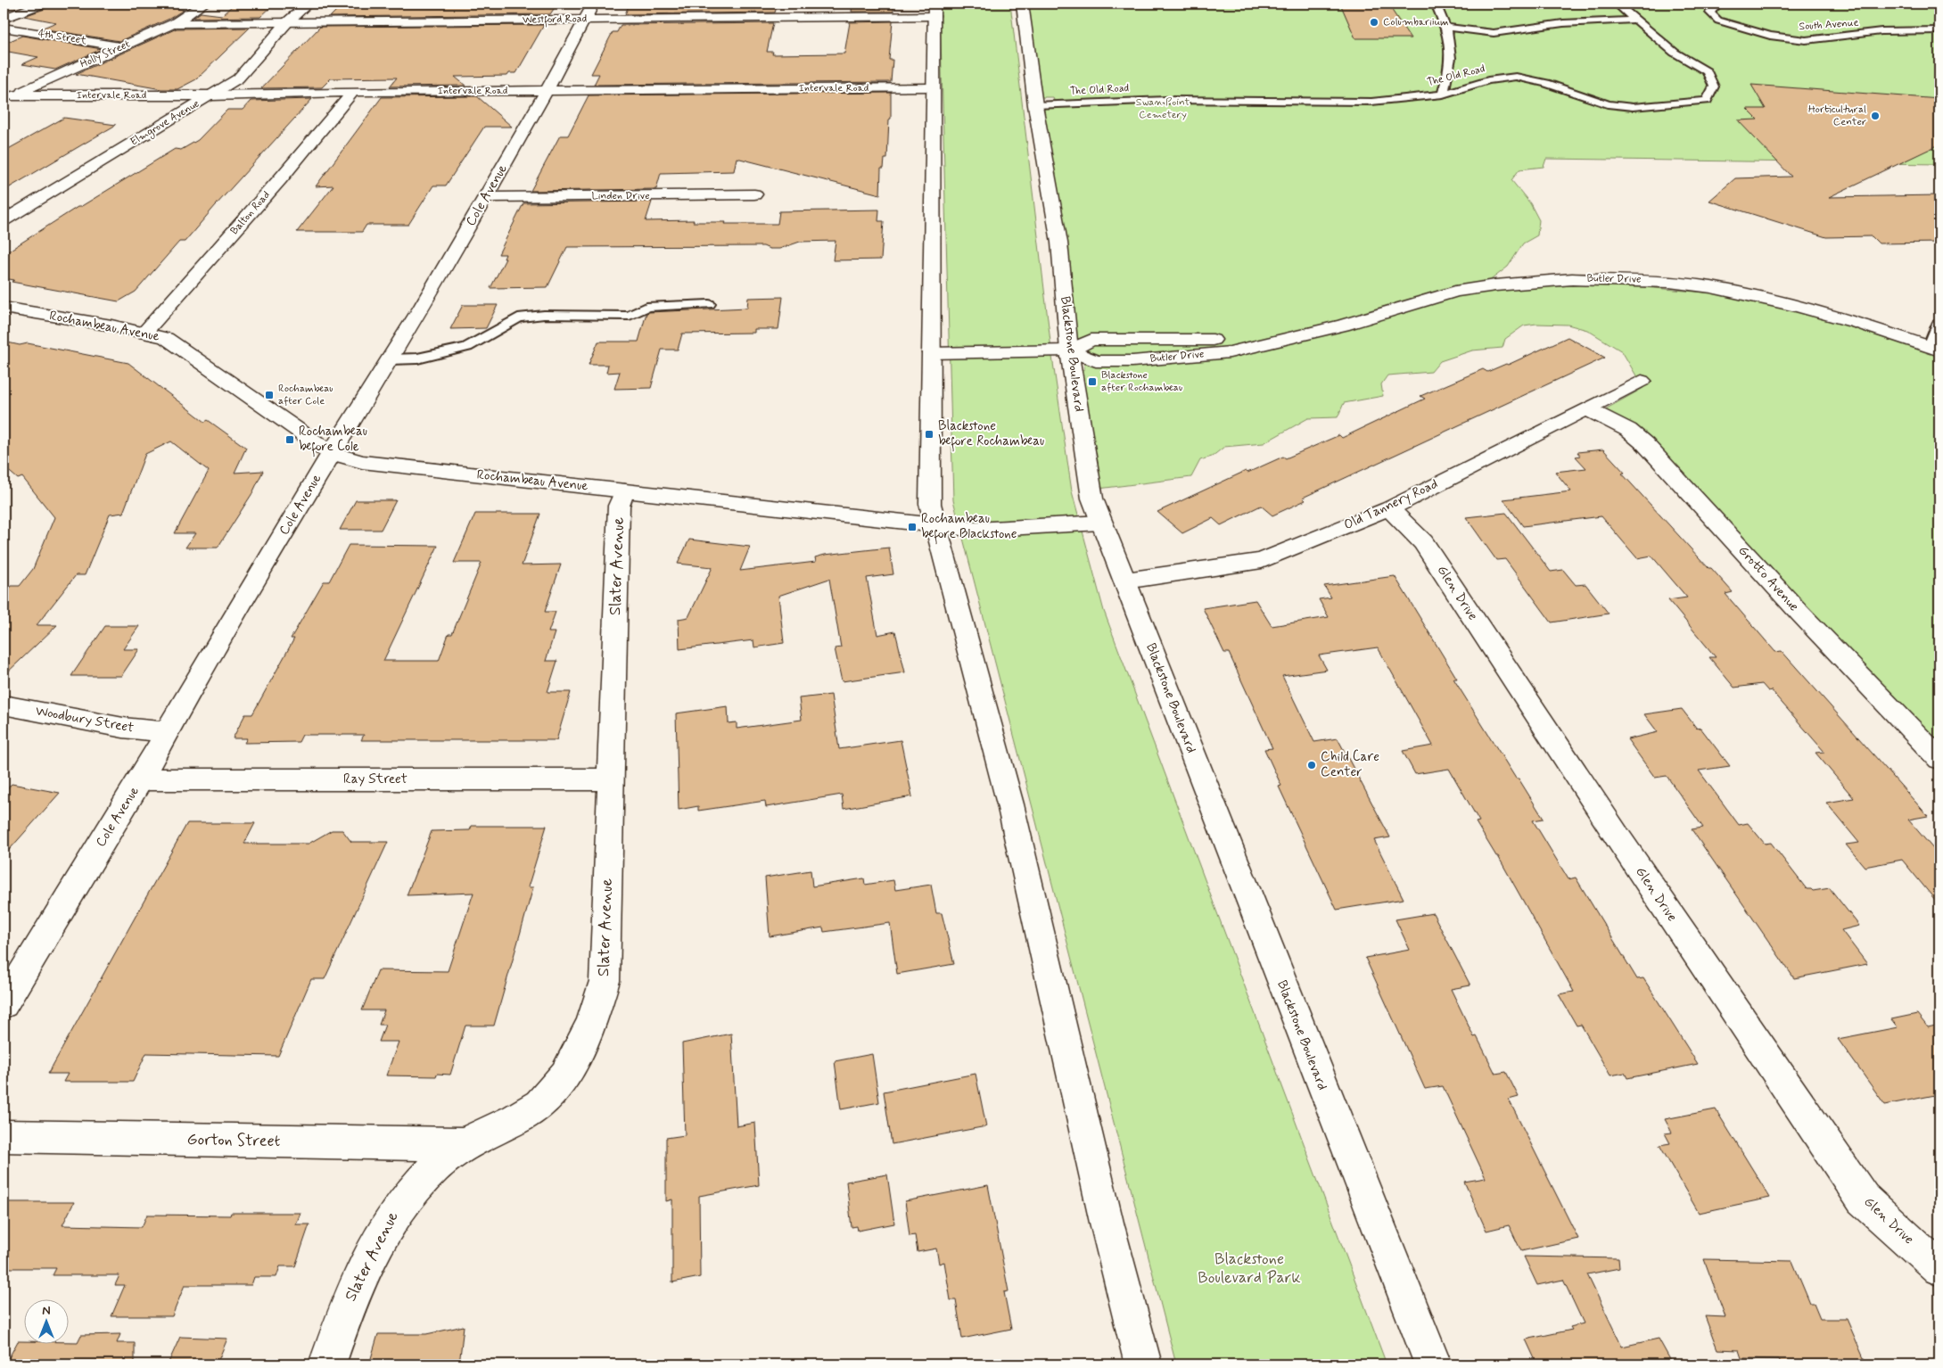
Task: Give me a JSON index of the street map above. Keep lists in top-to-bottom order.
{
  "streets": {
    "street": [
      "Westford Road",
      "4th Street",
      "Holly Street",
      "Intervale Road",
      "Elmgrove Avenue",
      "Cole Avenue",
      "Linden Drive",
      "Balton Road",
      "Butler Drive",
      "Rochambeau Avenue",
      "Blackstone Boulevard",
      "Old Tannery Road",
      "Slater Avenue",
      "Grotto Avenue",
      "Glen Drive",
      "Woodbury Street",
      "Ray Street",
      "Gorton Street"
    ],
    "lane": ["South Avenue", "The Old Road"]
  },
  "crossings": [
    ["Westford Road", "Holly Street"],
    ["Westford Road", "Elmgrove Avenue"],
    ["Westford Road", "Cole Avenue"],
    ["4th Street", "Holly Street"],
    ["Holly Street", "Intervale Road"],
    ["The Old Road", "Blackstone Boulevard"],
    ["Intervale Road", "Elmgrove Avenue"],
    ["Intervale Road", "Cole Avenue"],
    ["Intervale Road", "Balton Road"],
    ["Cole Avenue", "Linden Drive"],
    ["Cole Avenue", "Rochambeau Avenue"],
    ["Cole Avenue", "Woodbury Street"],
    ["Cole Avenue", "Ray Street"],
    ["Balton Road", "Rochambeau Avenue"],
    ["Butler Drive", "Blackstone Boulevard"],
    ["Rochambeau Avenue", "Blackstone Boulevard"],
    ["Rochambeau Avenue", "Slater Avenue"],
    ["Blackstone Boulevard", "Old Tannery Road"],
    ["Old Tannery Road", "Grotto Avenue"],
    ["Old Tannery Road", "Glen Drive"],
    ["Slater Avenue", "Ray Street"],
    ["Slater Avenue", "Gorton Street"]
  ],
  "parks": ["Swan Point Cemetery", "Blackstone Boulevard Park"],
  "places": {
    "other": ["Columbariium", "Horticultural Center", "Child Care Center"],
    "transit": [
      "Blackstone after Rochambeau",
      "Rochambeau after Cole",
      "Blackstone before Rochambeau",
      "Rochambeau before Cole",
      "Rochambeau before Blackstone"
    ]
  },
  "north": "top"
}
